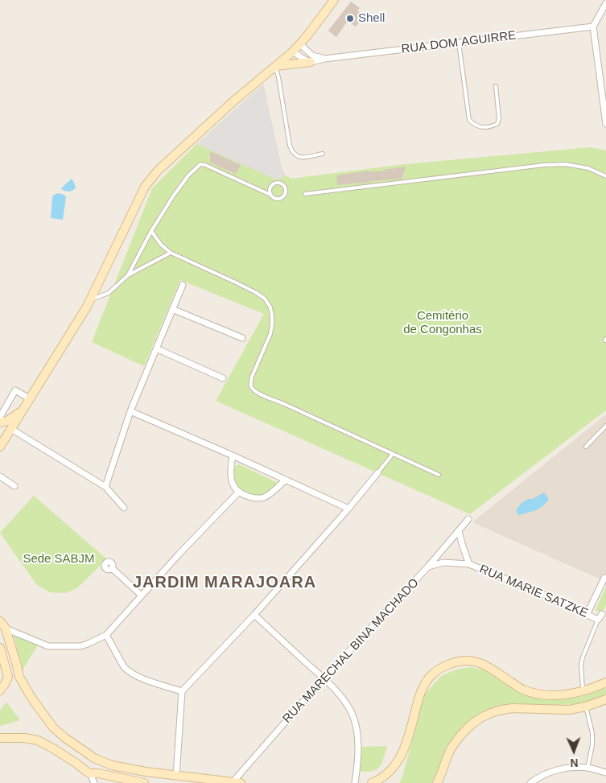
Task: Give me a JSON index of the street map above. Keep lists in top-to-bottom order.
{
  "streets": {
    "street": ["RUA DOM AGUIRRE", "RUA MARIE SATZKE", "RUA MARECHAL BINA MACHADO"]
  },
  "crossings": [
    ["RUA MARIE SATZKE", "RUA MARECHAL BINA MACHADO"]
  ],
  "districts": ["JARDIM MARAJOARA"],
  "parks": ["Cemitério de Congonhas", "Sede SABJM"],
  "places": ["Shell"],
  "north": "bottom"
}
